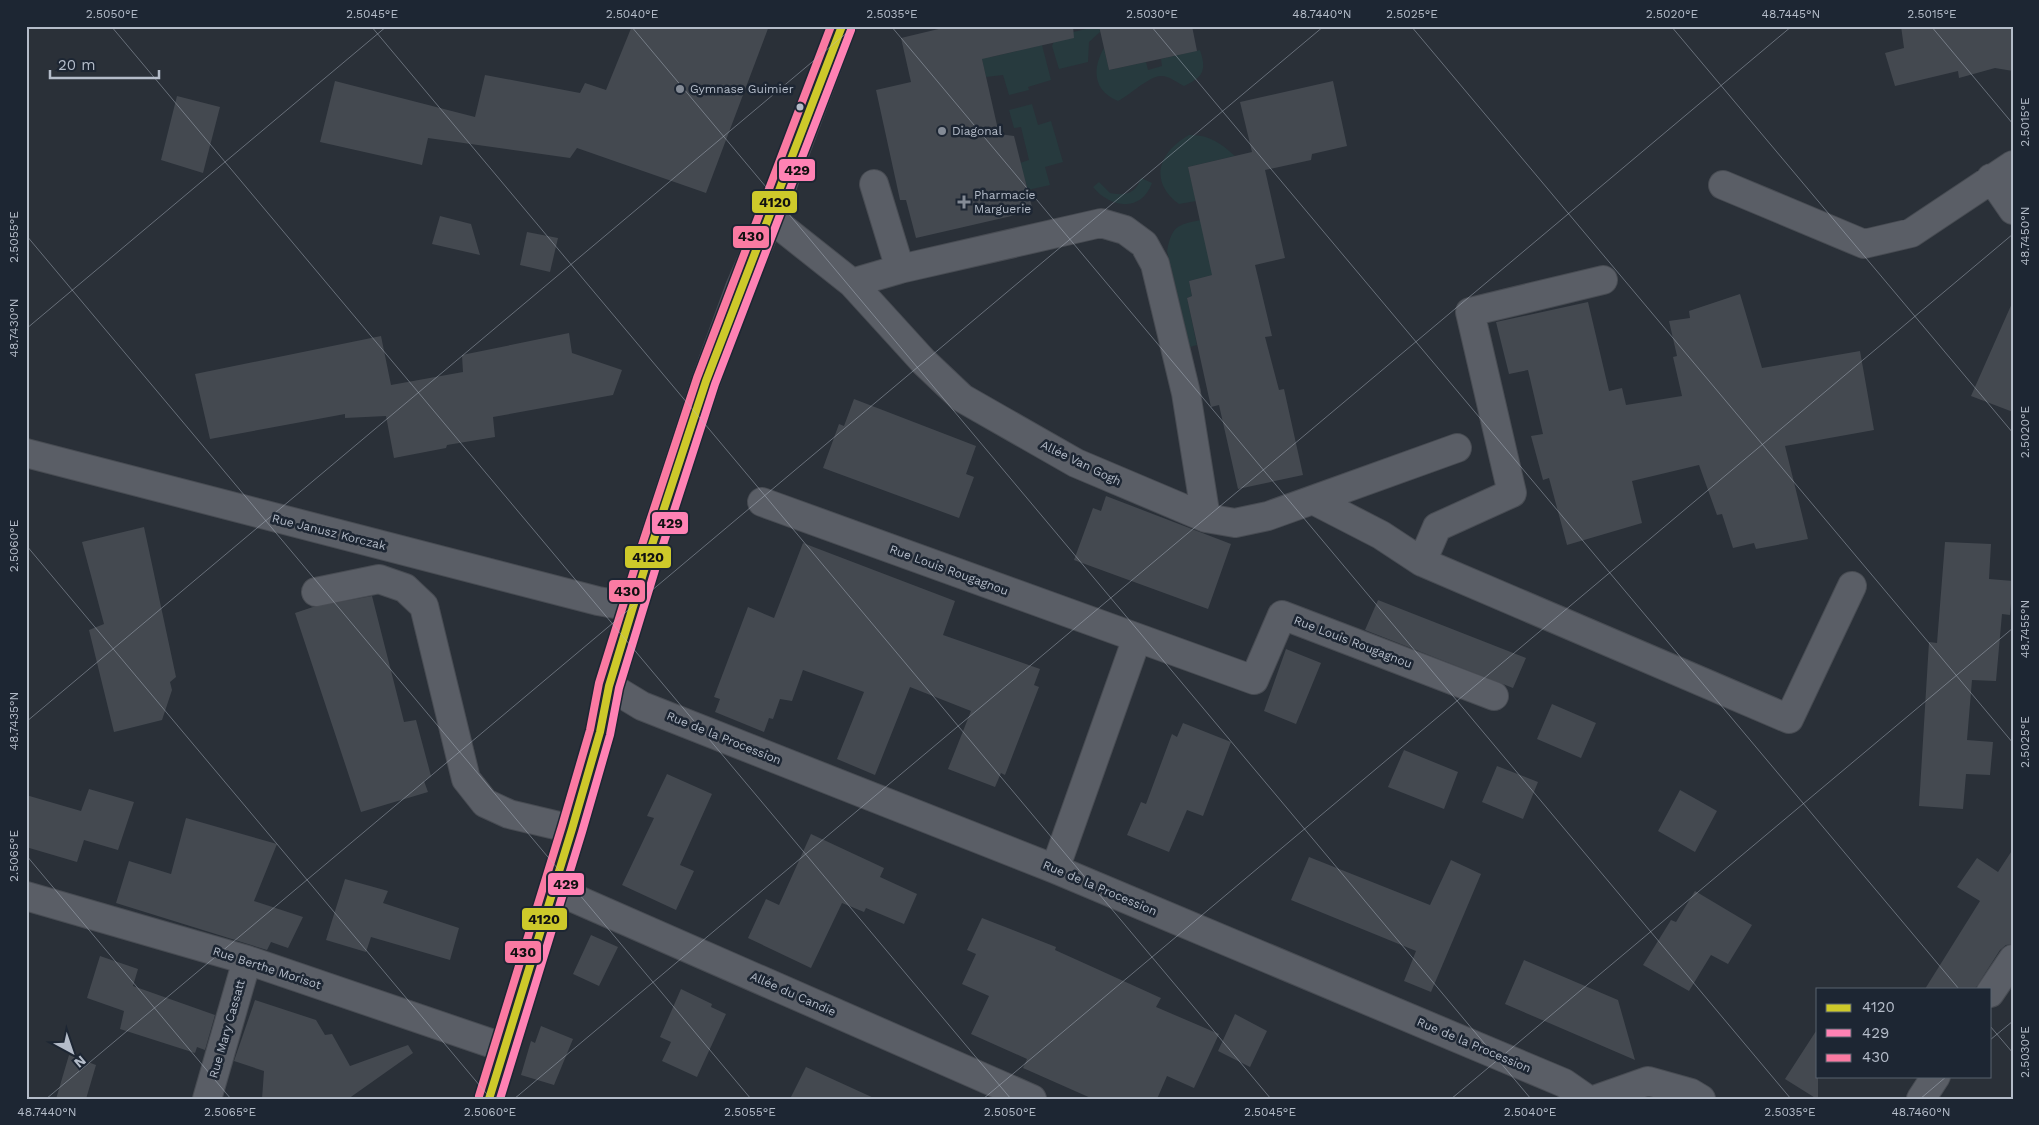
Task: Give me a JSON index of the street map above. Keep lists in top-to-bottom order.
{
  "streets": {
    "street": [
      "Allée Van Gogh",
      "Rue Janusz Korczak",
      "Rue Louis Rougagnou",
      "Rue de la Procession",
      "Rue Berthe Morisot",
      "Allée du Candie",
      "Rue Mary Cassatt"
    ]
  },
  "crossings": [
    ["Rue Berthe Morisot", "Rue Mary Cassatt"]
  ],
  "places": {
    "other": ["Gymnase Guimier", "Diagonal"],
    "health": ["Pharmacie Marguerie"]
  },
  "lines": ["transit line 4120", "transit line 430", "transit line 429"],
  "legend": ["4120", "429", "430"],
  "scale_bar": "20 m",
  "north": "bottom right",
  "coordinates": [
    "2.5050°E",
    "2.5045°E",
    "2.5040°E",
    "2.5035°E",
    "2.5030°E",
    "48.7440°N",
    "2.5025°E",
    "2.5020°E",
    "48.7445°N",
    "2.5015°E",
    "48.7450°N",
    "2.5055°E",
    "48.7430°N",
    "2.5060°E",
    "48.7455°N",
    "48.7435°N",
    "2.5065°E",
    "48.7460°N"
  ]
}
